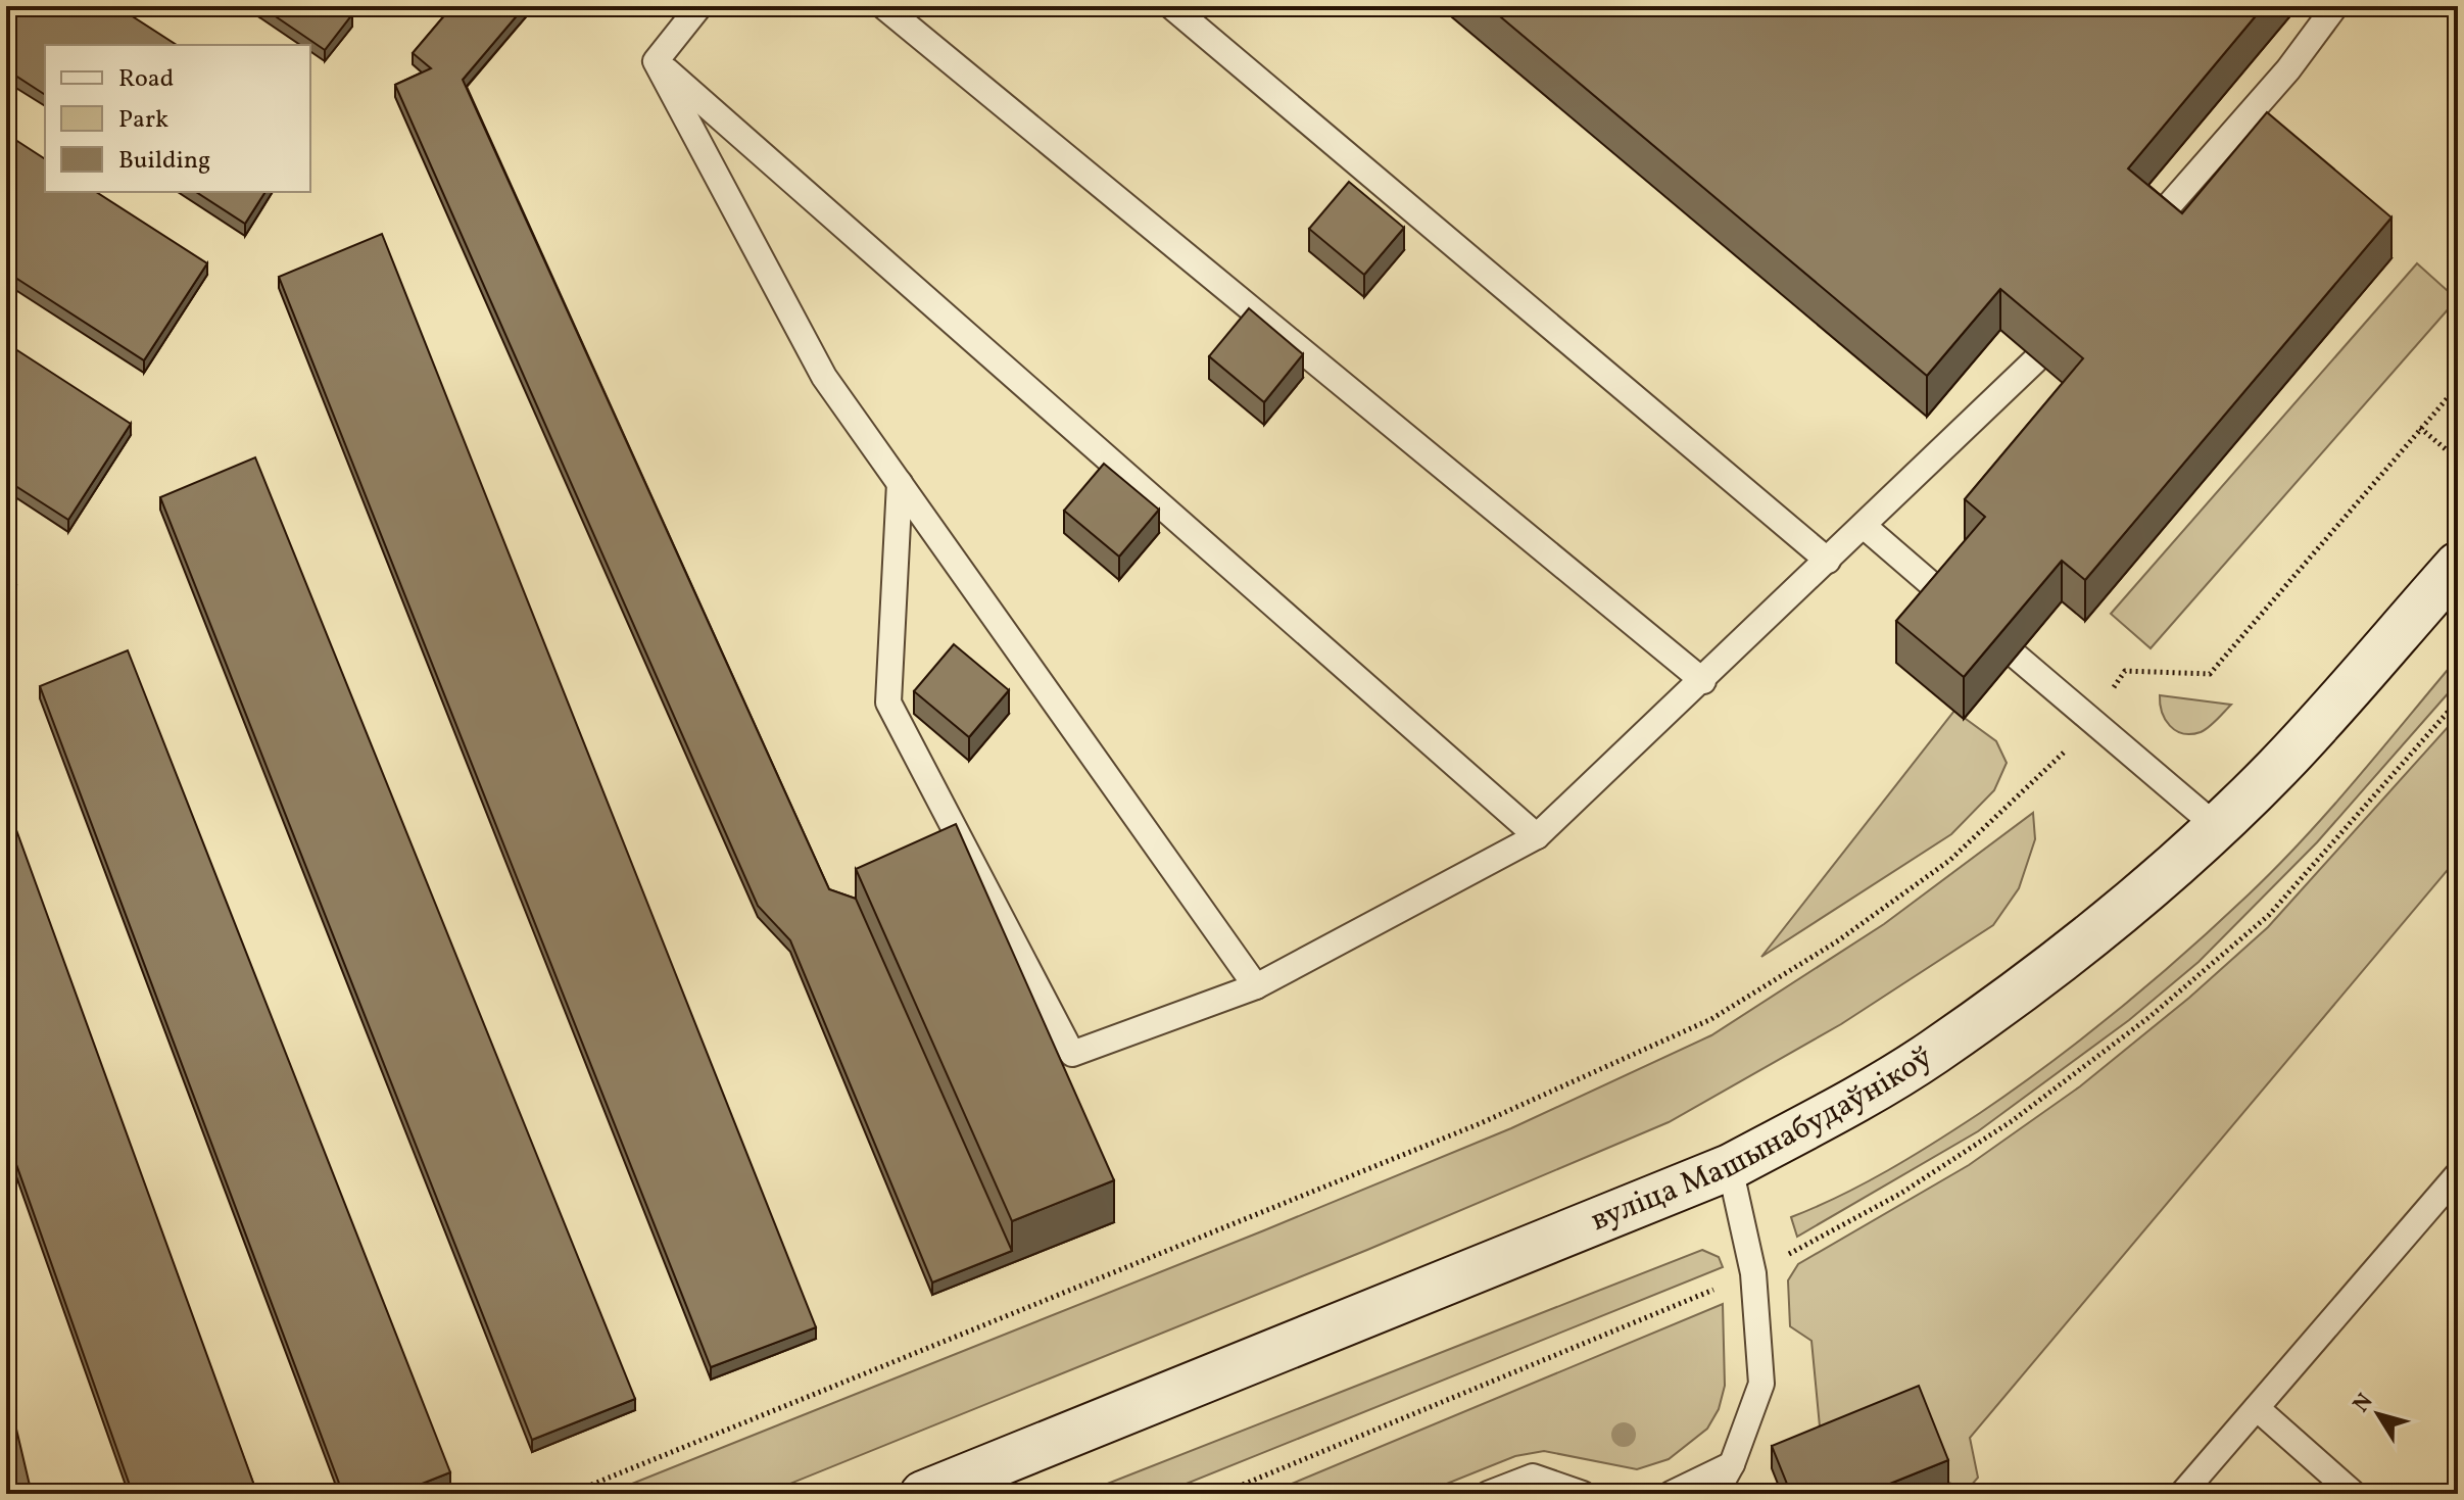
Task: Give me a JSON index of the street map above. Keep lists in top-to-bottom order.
{
  "streets": {
    "main road": ["вуліца Машынабудаўнікоў"]
  },
  "legend": ["Road", "Park", "Building"],
  "north": "top left"
}
